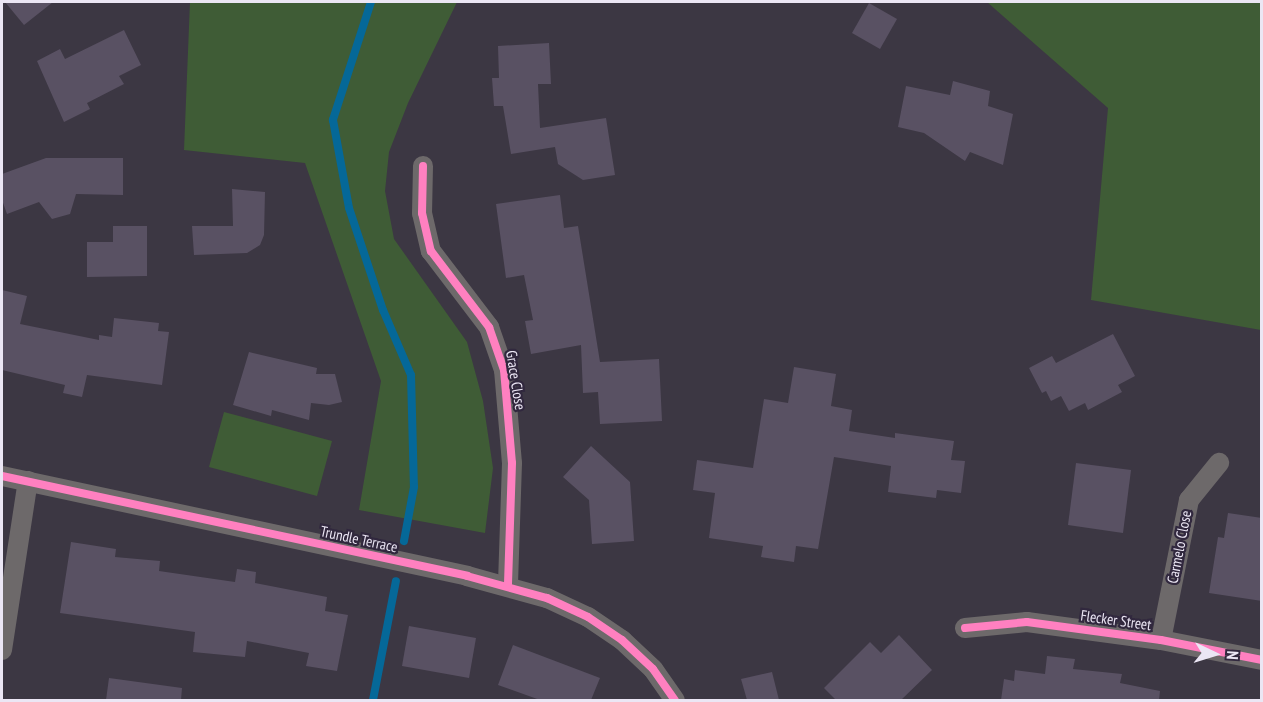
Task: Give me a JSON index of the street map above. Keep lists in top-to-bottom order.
{
  "streets": {
    "street": [
      "Grace Close",
      "Trundle Terrace",
      "Carmelo Close",
      "Flecker Street"
    ]
  },
  "crossings": [
    ["Grace Close", "Trundle Terrace"],
    ["Carmelo Close", "Flecker Street"]
  ],
  "north": "right"
}
